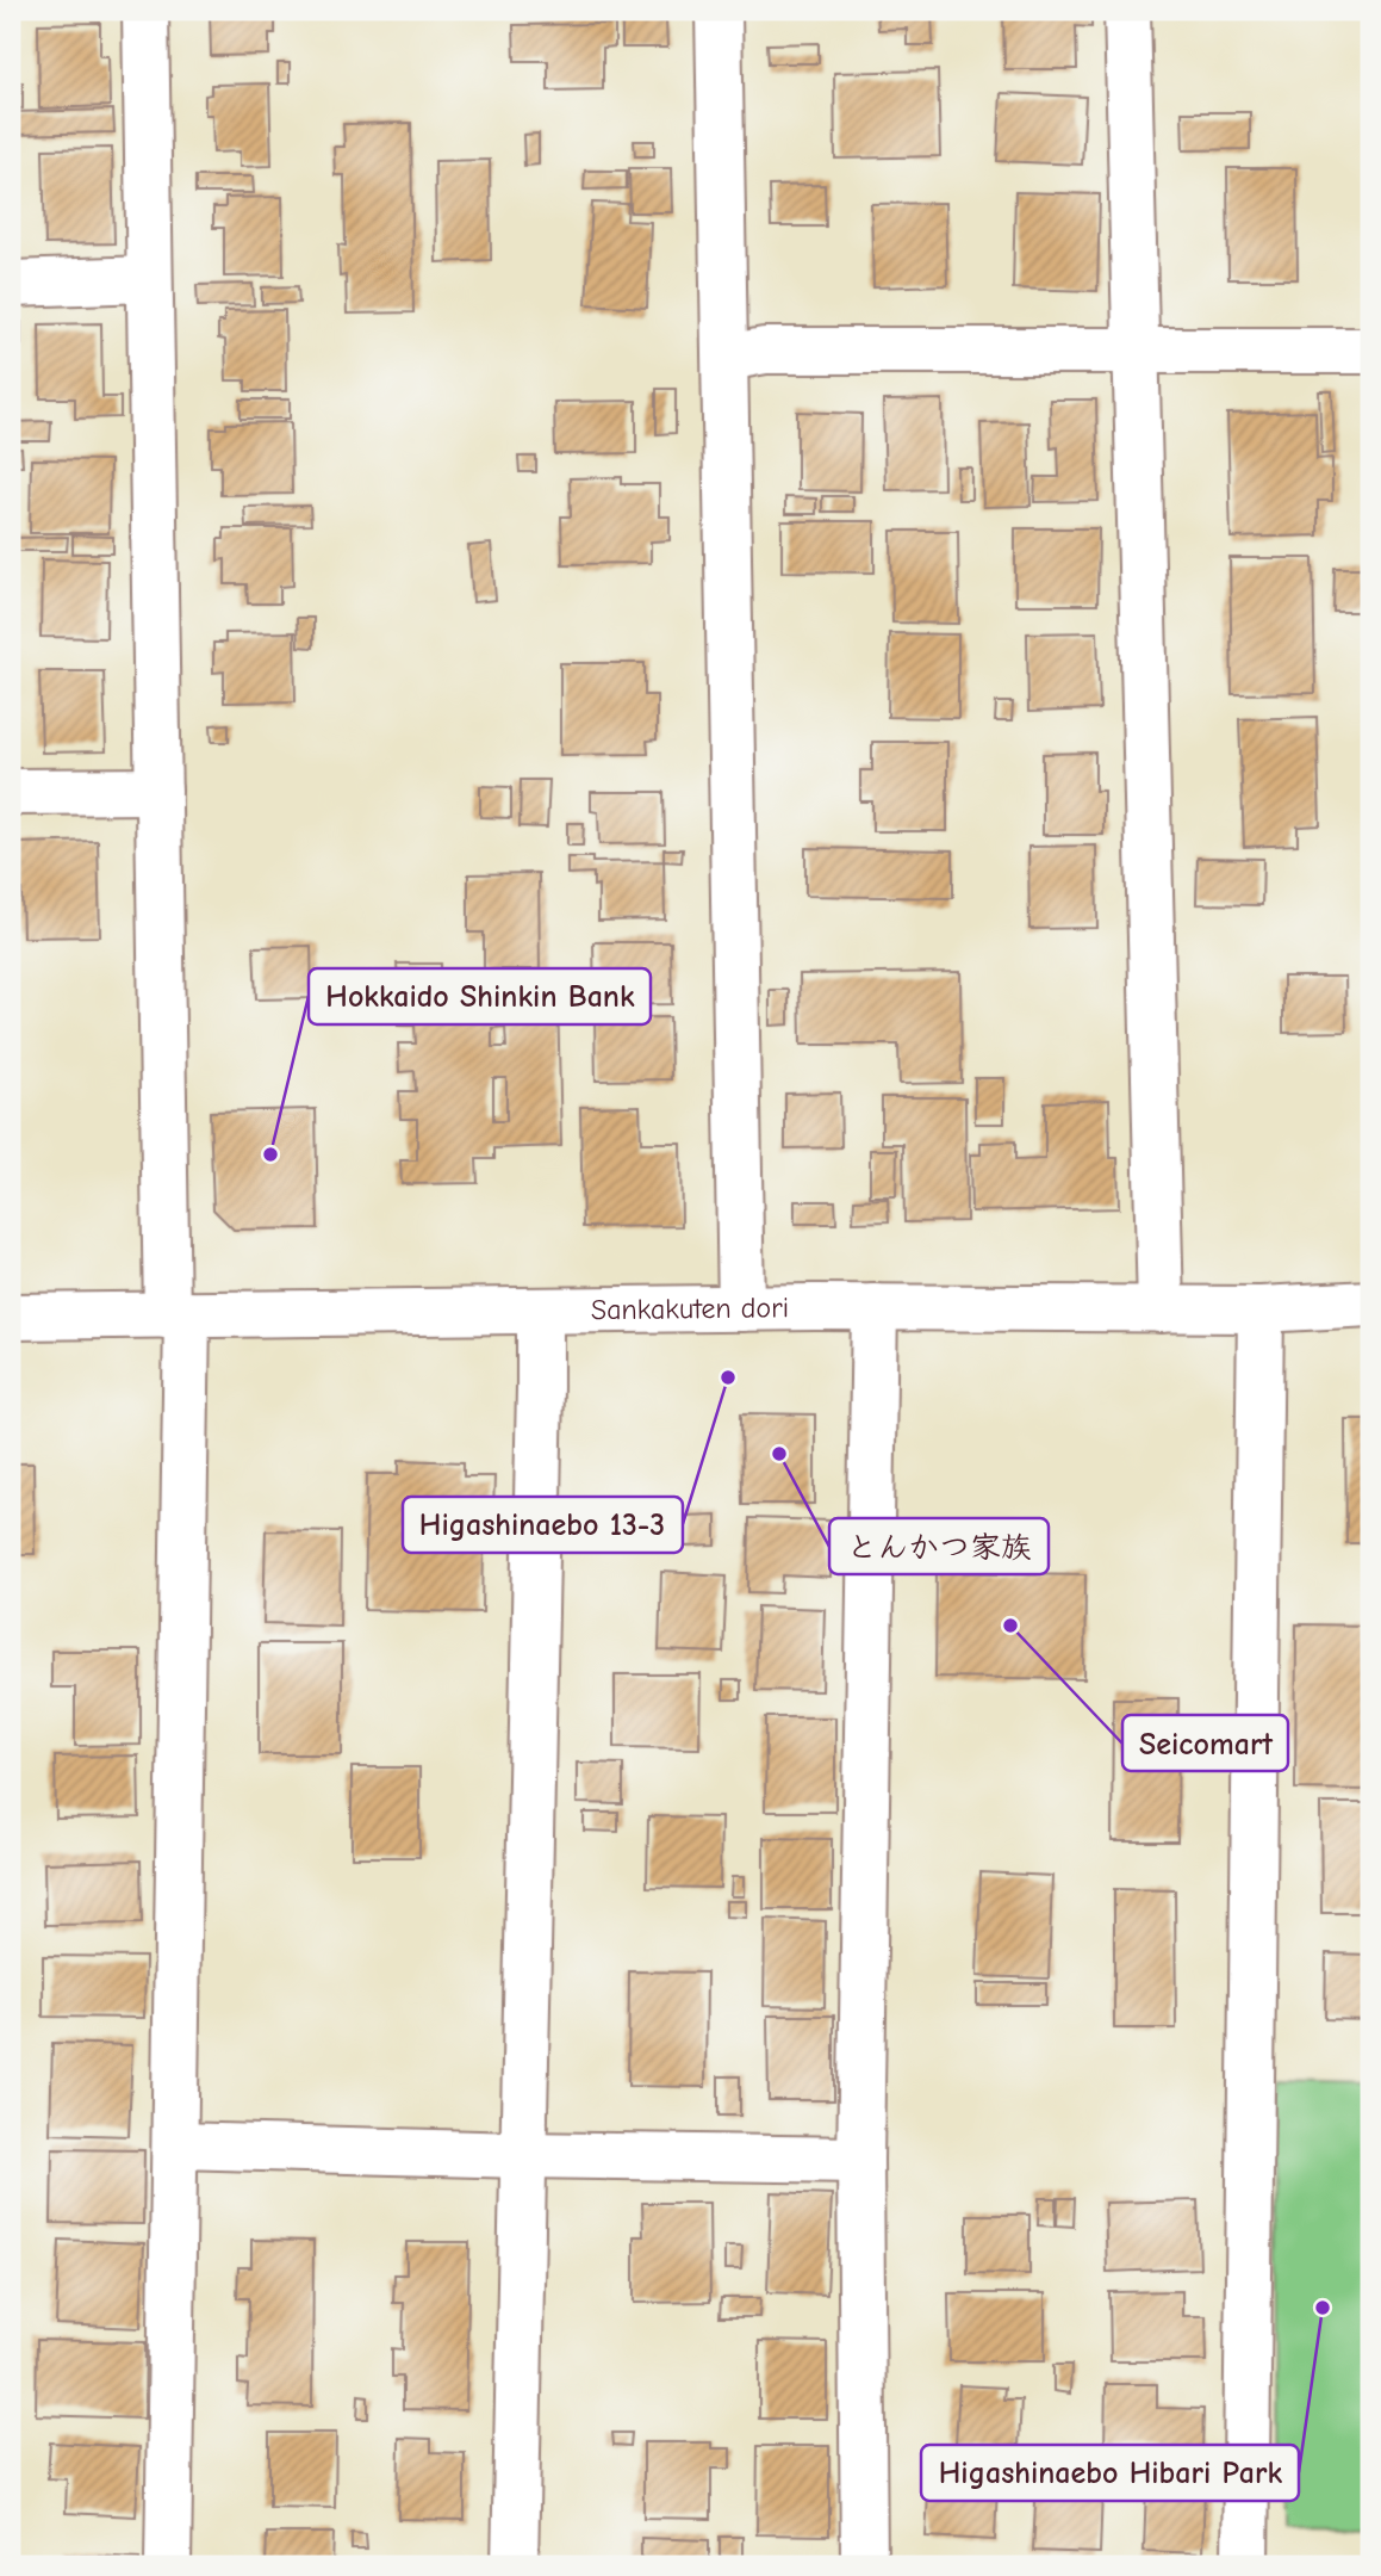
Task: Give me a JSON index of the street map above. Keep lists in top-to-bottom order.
{
  "streets": {
    "street": ["Sankakuten dori"]
  },
  "places": [
    "Hokkaido Shinkin Bank",
    "Higashinaebo 13-3",
    "とんかつ家族",
    "Seicomart",
    "Higashinaebo Hibari Park"
  ]
}
